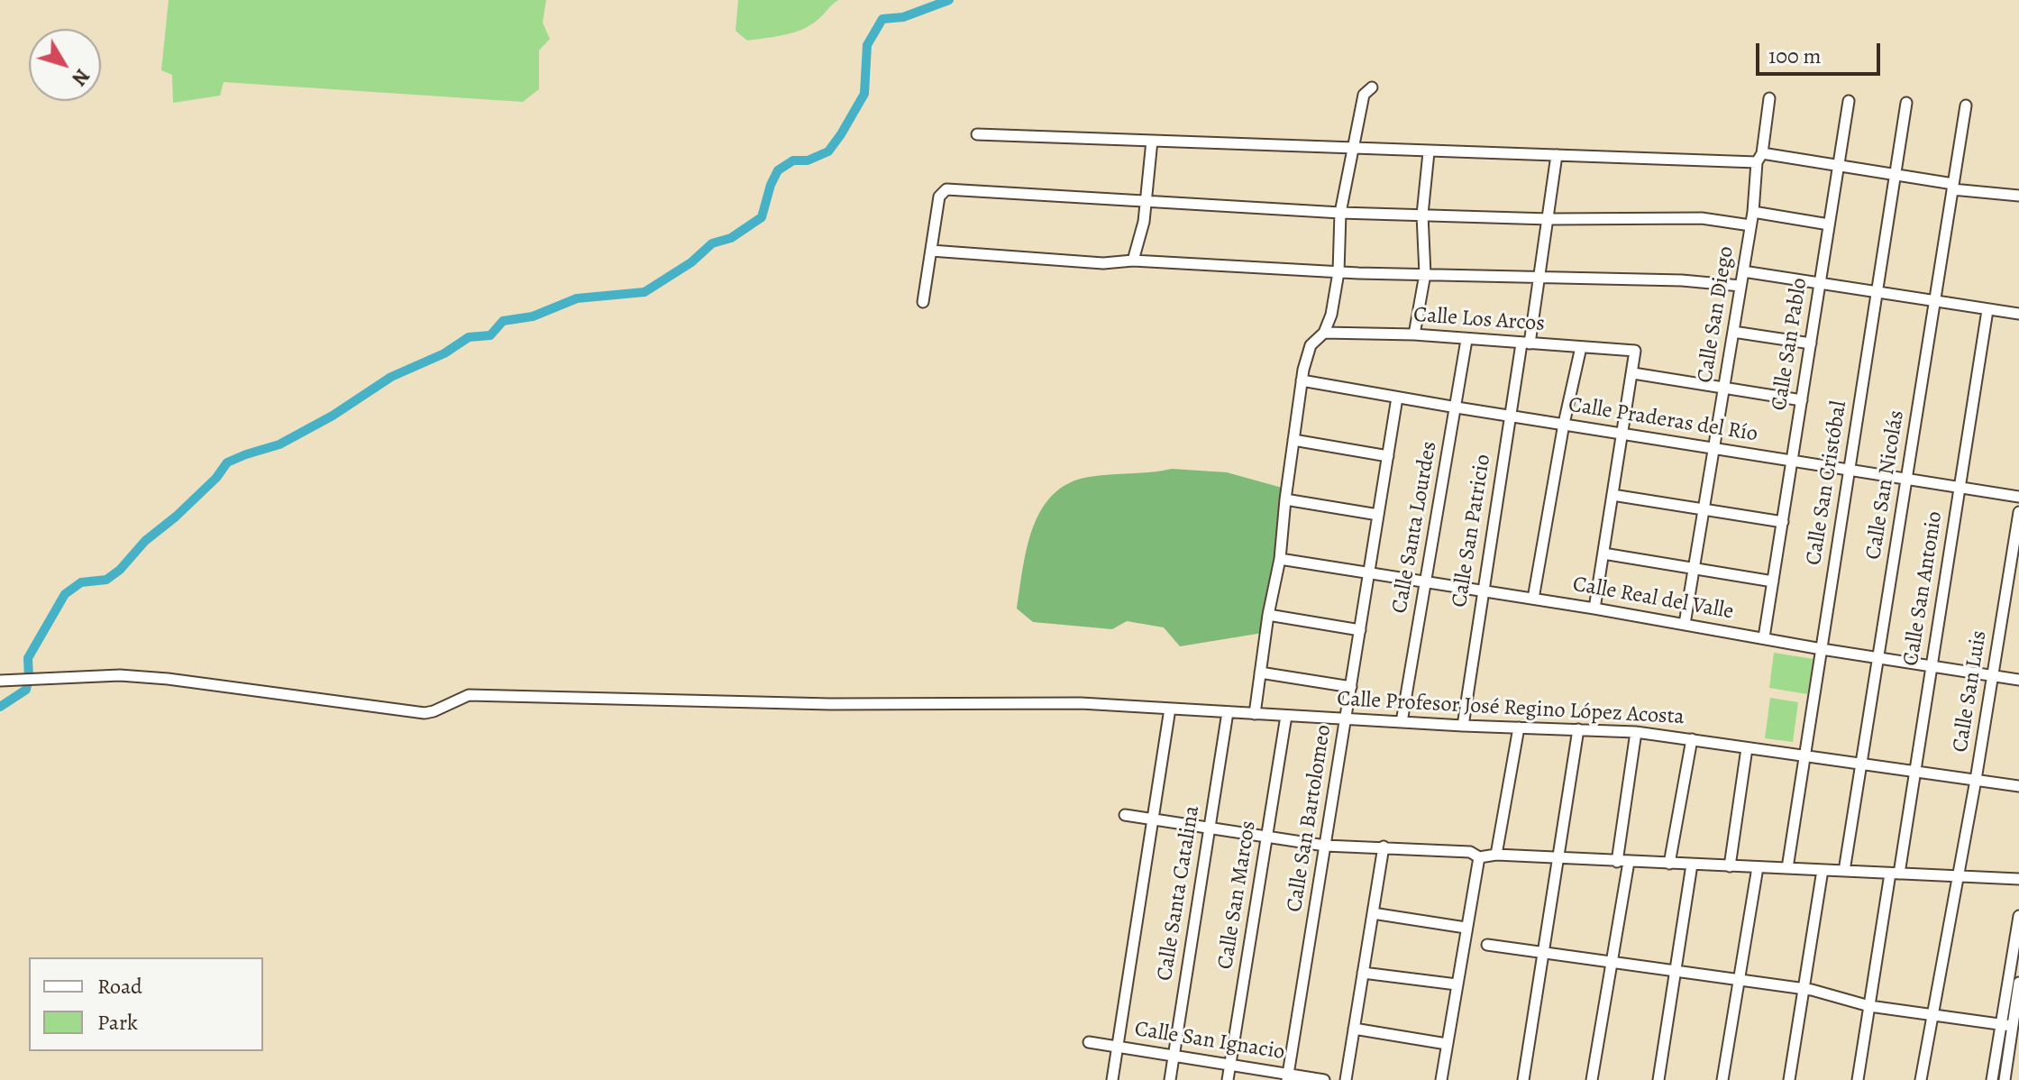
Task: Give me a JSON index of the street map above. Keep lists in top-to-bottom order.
{
  "streets": {
    "street": [
      "Calle San Diego",
      "Calle Los Arcos",
      "Calle San Pablo",
      "Calle Praderas del Río",
      "Calle San Cristóbal",
      "Calle San Nicolás",
      "Calle Santa Lourdes",
      "Calle San Patricio",
      "Calle San Antonio",
      "Calle Real del Valle",
      "Calle San Luis",
      "Calle Profesor José Regino López Acosta",
      "Calle San Bartolomeo",
      "Calle Santa Catalina",
      "Calle San Marcos",
      "Calle San Ignacio"
    ]
  },
  "crossings": [
    ["Calle San Diego", "Calle Praderas del Río"],
    ["Calle San Diego", "Calle Real del Valle"],
    ["Calle Los Arcos", "Calle Santa Lourdes"],
    ["Calle Los Arcos", "Calle San Patricio"],
    ["Calle San Pablo", "Calle Praderas del Río"],
    ["Calle San Pablo", "Calle Real del Valle"],
    ["Calle Praderas del Río", "Calle San Cristóbal"],
    ["Calle Praderas del Río", "Calle San Nicolás"],
    ["Calle Praderas del Río", "Calle Santa Lourdes"],
    ["Calle Praderas del Río", "Calle San Patricio"],
    ["Calle Praderas del Río", "Calle San Antonio"],
    ["Calle Praderas del Río", "Calle San Bartolomeo"],
    ["Calle San Cristóbal", "Calle Real del Valle"],
    ["Calle San Cristóbal", "Calle Profesor José Regino López Acosta"],
    ["Calle San Nicolás", "Calle Real del Valle"],
    ["Calle San Nicolás", "Calle Profesor José Regino López Acosta"],
    ["Calle Santa Lourdes", "Calle Real del Valle"],
    ["Calle Santa Lourdes", "Calle Profesor José Regino López Acosta"],
    ["Calle San Patricio", "Calle Real del Valle"],
    ["Calle San Patricio", "Calle Profesor José Regino López Acosta"],
    ["Calle San Antonio", "Calle Real del Valle"],
    ["Calle San Antonio", "Calle Profesor José Regino López Acosta"],
    ["Calle Real del Valle", "Calle San Luis"],
    ["Calle Real del Valle", "Calle San Bartolomeo"],
    ["Calle San Luis", "Calle Profesor José Regino López Acosta"],
    ["Calle Profesor José Regino López Acosta", "Calle San Bartolomeo"],
    ["Calle Profesor José Regino López Acosta", "Calle Santa Catalina"],
    ["Calle Profesor José Regino López Acosta", "Calle San Marcos"],
    ["Calle San Bartolomeo", "Calle San Ignacio"],
    ["Calle Santa Catalina", "Calle San Ignacio"],
    ["Calle San Marcos", "Calle San Ignacio"]
  ],
  "legend": ["Road", "Park"],
  "scale_bar": "100 m",
  "north": "bottom right"
}
